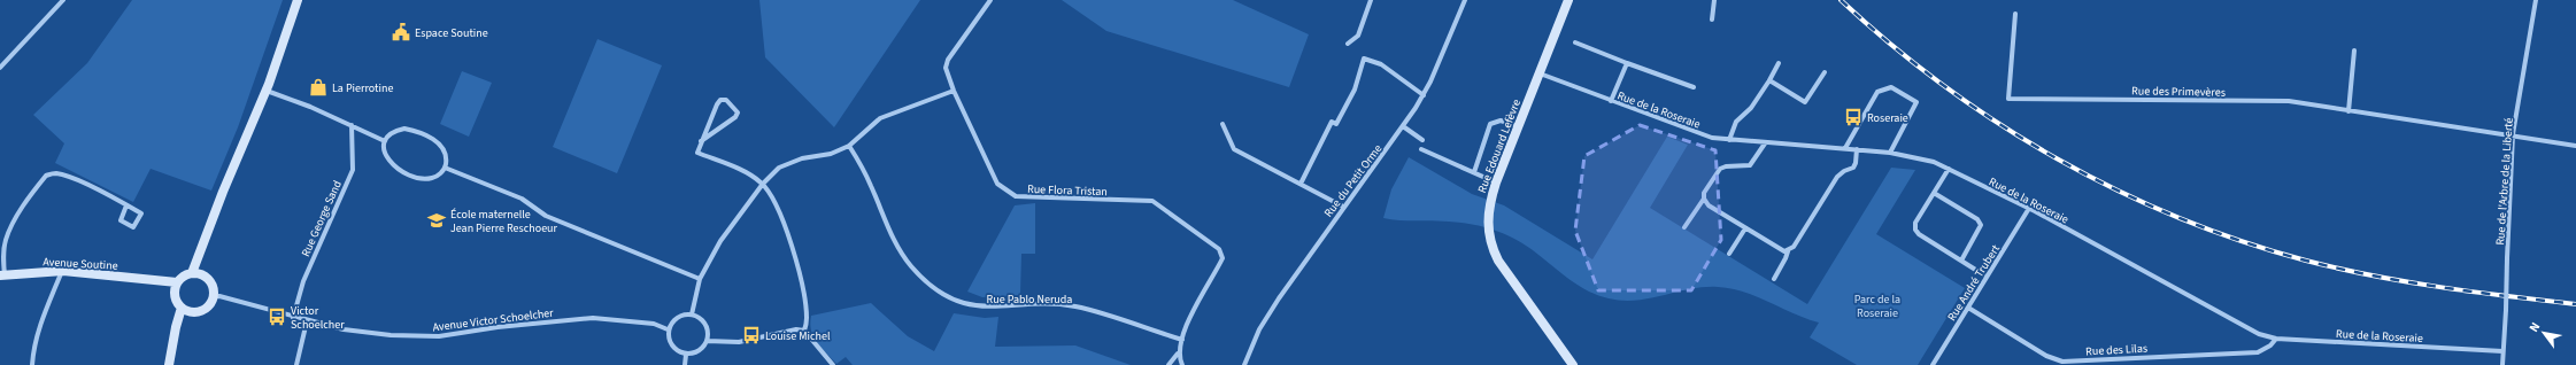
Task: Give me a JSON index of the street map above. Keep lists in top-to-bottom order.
{
  "streets": {
    "street": [
      "Rue des Primevères",
      "Rue de la Roseraie",
      "Rue Edouard Lefèvre",
      "Rue du Petit Orme",
      "Rue de l'Arbre de la Liberté",
      "Rue Flora Tristan",
      "Rue George Sand",
      "Avenue Soutine",
      "Rue André Trubert",
      "Rue Pablo Neruda",
      "Avenue Victor Schoelcher",
      "Rue des Lilas"
    ]
  },
  "crossings": [
    ["Rue des Primevères", "Rue de l'Arbre de la Liberté"],
    ["Rue de la Roseraie", "Rue Edouard Lefèvre"],
    ["Rue de la Roseraie", "Rue de l'Arbre de la Liberté"],
    ["Rue de la Roseraie", "Rue André Trubert"],
    ["Rue de la Roseraie", "Rue des Lilas"],
    ["Rue Flora Tristan", "Rue Pablo Neruda"],
    ["Rue George Sand", "Avenue Victor Schoelcher"],
    ["Avenue Soutine", "Avenue Victor Schoelcher"],
    ["Rue André Trubert", "Rue des Lilas"]
  ],
  "parks": ["Parc de la Roseraie"],
  "places": {
    "public building": ["Espace Soutine"],
    "shop": ["La Pierrotine"],
    "bus stop": ["Roseraie", "Victor Schoelcher", "Louise Michel"],
    "school or university": ["École maternelle Jean Pierre Reschoeur"]
  },
  "north": "top left"
}
